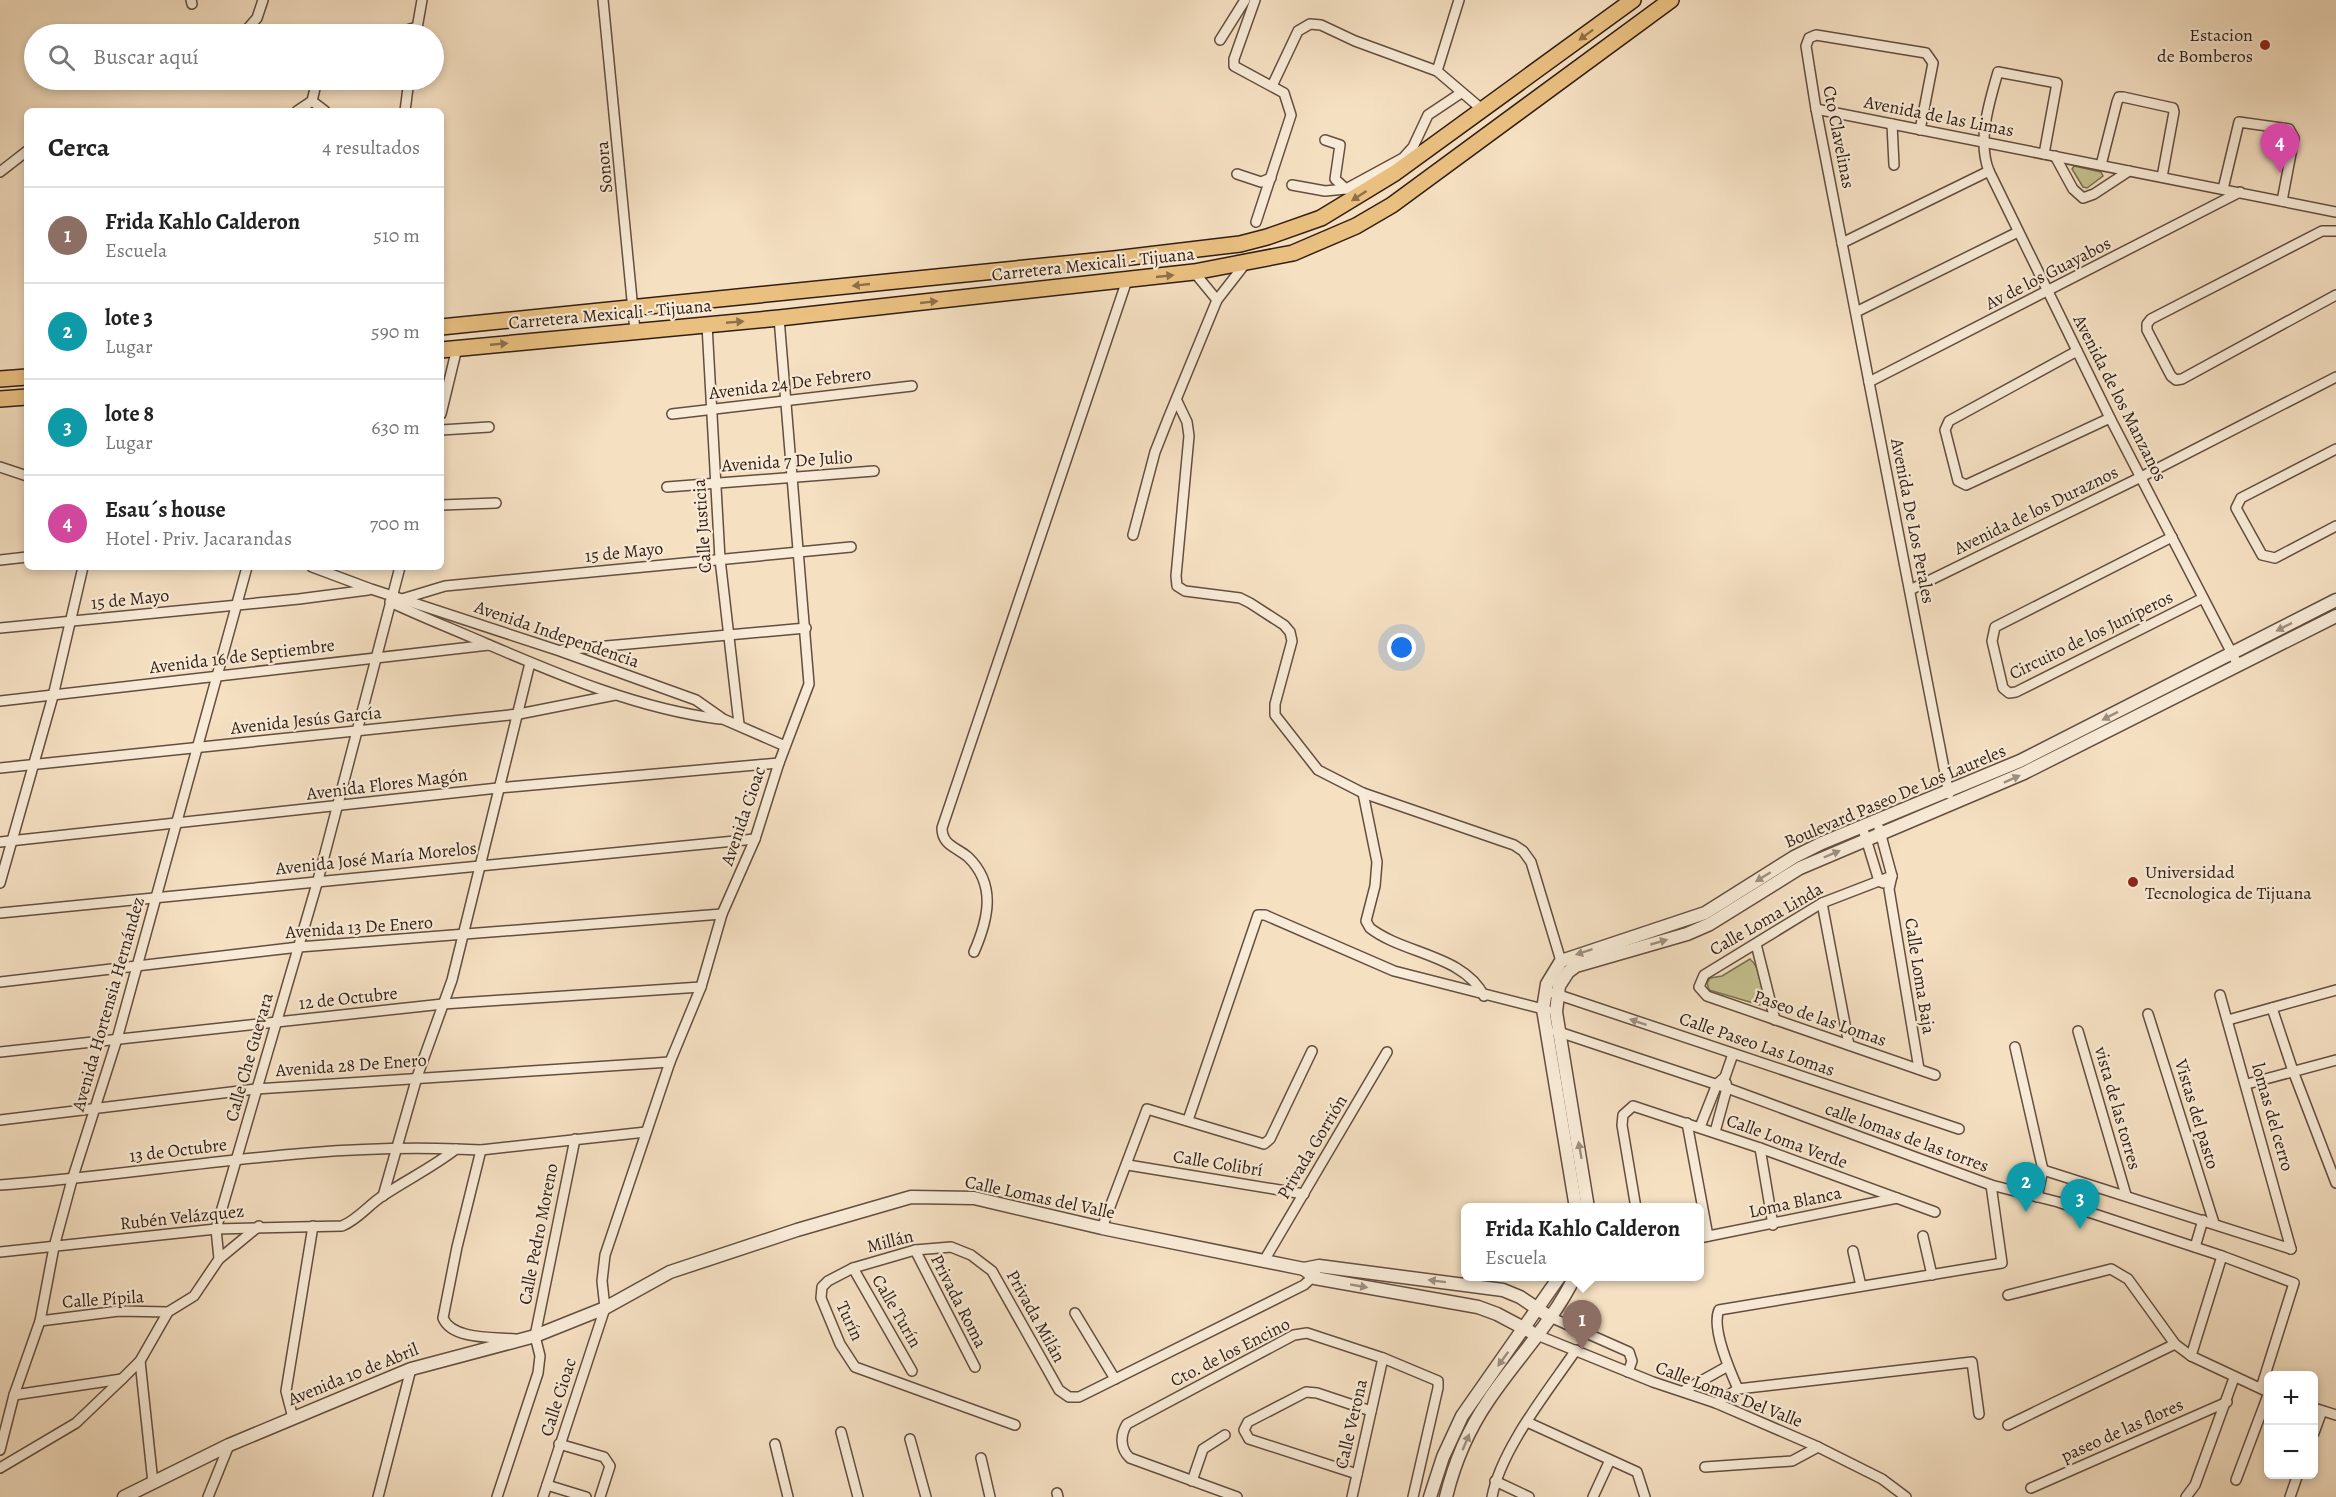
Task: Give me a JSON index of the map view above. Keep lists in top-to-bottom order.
{
  "streets": {
    "main road": ["Carretera Mexicali - Tijuana"],
    "street": [
      "Avenida de las Limas",
      "Cto Clavelinas",
      "Sonora",
      "Av de los Guayabos",
      "Avenida 24 De Febrero",
      "Avenida de los Manzanos",
      "Avenida 7 De Julio",
      "Avenida de los Duraznos",
      "Avenida De Los Perales",
      "Calle Justicia",
      "15 de Mayo",
      "Avenida Independencia",
      "Circuito de los Juníperos",
      "Avenida 16 de Septiembre",
      "Avenida Jesús García",
      "Avenida Flores Magón",
      "Boulevard Paseo De Los Laureles",
      "Avenida Cioac",
      "Avenida José María Morelos",
      "Calle Loma Linda",
      "Avenida 13 De Enero",
      "Calle Loma Baja",
      "12 de Octubre",
      "Avenida Hortensia Hernández",
      "Paseo de las Lomas",
      "Calle Paseo Las Lomas",
      "Calle Che Guevara",
      "Avenida 28 De Enero",
      "vista de las torres",
      "Vistas del pasto",
      "lomas del cerro",
      "calle lomas de las torres",
      "Calle Loma Verde",
      "Privada Gorrión",
      "13 de Octubre",
      "Calle Colibrí",
      "Calle Lomas del Valle",
      "Loma Blanca",
      "Rubén Velázquez",
      "Calle Pedro Moreno",
      "Millán",
      "Calle Pípila",
      "Privada Roma",
      "Calle Turín",
      "Privada Milán",
      "Turín",
      "Cto. de los Encino",
      "Avenida 10 de Abril",
      "Calle Lomas Del Valle",
      "Calle Cioac",
      "Calle Verona",
      "paseo de las flores"
    ]
  },
  "crossings": [
    ["Avenida de las Limas", "Cto Clavelinas"],
    ["Avenida de las Limas", "Av de los Guayabos"],
    ["Avenida de las Limas", "Avenida de los Manzanos"],
    ["Cto Clavelinas", "Avenida De Los Perales"],
    ["Sonora", "Carretera Mexicali - Tijuana"],
    ["Carretera Mexicali - Tijuana", "Calle Justicia"],
    ["Carretera Mexicali - Tijuana", "Avenida Cioac"],
    ["Av de los Guayabos", "Avenida de los Manzanos"],
    ["Av de los Guayabos", "Avenida De Los Perales"],
    ["Avenida 24 De Febrero", "Calle Justicia"],
    ["Avenida 24 De Febrero", "Avenida Cioac"],
    ["Avenida de los Manzanos", "Avenida de los Duraznos"],
    ["Avenida de los Manzanos", "Circuito de los Juníperos"],
    ["Avenida de los Manzanos", "Boulevard Paseo De Los Laureles"],
    ["Avenida 7 De Julio", "Calle Justicia"],
    ["Avenida 7 De Julio", "Avenida Cioac"],
    ["Avenida de los Duraznos", "Avenida De Los Perales"],
    ["Avenida De Los Perales", "Boulevard Paseo De Los Laureles"],
    ["Calle Justicia", "15 de Mayo"],
    ["Calle Justicia", "Avenida Independencia"],
    ["15 de Mayo", "Avenida Independencia"],
    ["15 de Mayo", "Avenida Cioac"],
    ["15 de Mayo", "Avenida Hortensia Hernández"],
    ["Avenida Independencia", "Avenida Cioac"],
    ["Avenida Independencia", "Calle Che Guevara"],
    ["Avenida 16 de Septiembre", "Avenida Hortensia Hernández"],
    ["Avenida 16 de Septiembre", "Calle Che Guevara"],
    ["Avenida Jesús García", "Avenida Hortensia Hernández"],
    ["Avenida Jesús García", "Calle Che Guevara"],
    ["Avenida Flores Magón", "Avenida Cioac"],
    ["Avenida Flores Magón", "Avenida Hortensia Hernández"],
    ["Avenida Flores Magón", "Calle Che Guevara"],
    ["Boulevard Paseo De Los Laureles", "Calle Loma Baja"],
    ["Boulevard Paseo De Los Laureles", "Calle Paseo Las Lomas"],
    ["Avenida Cioac", "Avenida José María Morelos"],
    ["Avenida Cioac", "Avenida 13 De Enero"],
    ["Avenida Cioac", "12 de Octubre"],
    ["Avenida Cioac", "Avenida 28 De Enero"],
    ["Avenida Cioac", "Calle Lomas del Valle"],
    ["Avenida Cioac", "Avenida 10 de Abril"],
    ["Avenida Cioac", "Calle Cioac"],
    ["Avenida José María Morelos", "Avenida Hortensia Hernández"],
    ["Avenida José María Morelos", "Calle Che Guevara"],
    ["Calle Loma Linda", "Calle Loma Baja"],
    ["Calle Loma Linda", "Paseo de las Lomas"],
    ["Avenida 13 De Enero", "Avenida Hortensia Hernández"],
    ["Avenida 13 De Enero", "Calle Che Guevara"],
    ["Calle Loma Baja", "Paseo de las Lomas"],
    ["12 de Octubre", "Avenida Hortensia Hernández"],
    ["12 de Octubre", "Calle Che Guevara"],
    ["Avenida Hortensia Hernández", "Avenida 28 De Enero"],
    ["Avenida Hortensia Hernández", "13 de Octubre"],
    ["Avenida Hortensia Hernández", "Rubén Velázquez"],
    ["Avenida Hortensia Hernández", "Calle Pípila"],
    ["Calle Che Guevara", "Avenida 28 De Enero"],
    ["Calle Che Guevara", "13 de Octubre"],
    ["Calle Che Guevara", "Rubén Velázquez"],
    ["Vistas del pasto", "lomas del cerro"],
    ["Calle Loma Verde", "Loma Blanca"],
    ["Privada Gorrión", "Calle Colibrí"],
    ["Privada Gorrión", "Calle Lomas del Valle"],
    ["Calle Lomas del Valle", "Avenida 10 de Abril"],
    ["Calle Lomas del Valle", "Calle Lomas Del Valle"],
    ["Calle Lomas del Valle", "Calle Cioac"],
    ["Calle Pedro Moreno", "Avenida 10 de Abril"],
    ["Millán", "Privada Roma"],
    ["Millán", "Calle Turín"],
    ["Millán", "Privada Milán"],
    ["Millán", "Turín"],
    ["Cto. de los Encino", "Calle Verona"],
    ["Avenida 10 de Abril", "Calle Cioac"]
  ],
  "places": ["Estacion de Bomberos", "Universidad Tecnologica de Tijuana"],
  "page": {
    "search": "Buscar aquí",
    "heading": ["Cerca", "4 resultados"],
    "pins": [
      "4",
      "2",
      "3",
      "1"
    ],
    "list": [
      {
        "mark": "1",
        "name": "Frida Kahlo Calderon",
        "note": "Escuela",
        "value": "510 m"
      },
      {
        "mark": "2",
        "name": "lote 3",
        "note": "Lugar",
        "value": "590 m"
      },
      {
        "mark": "3",
        "name": "lote 8",
        "note": "Lugar",
        "value": "630 m"
      },
      {
        "mark": "4",
        "name": "Esau´s house",
        "note": "Hotel · Priv. Jacarandas",
        "value": "700 m"
      }
    ],
    "popup": ["Frida Kahlo Calderon", "Escuela"],
    "map_buttons": ["+", "−"]
  }
}
